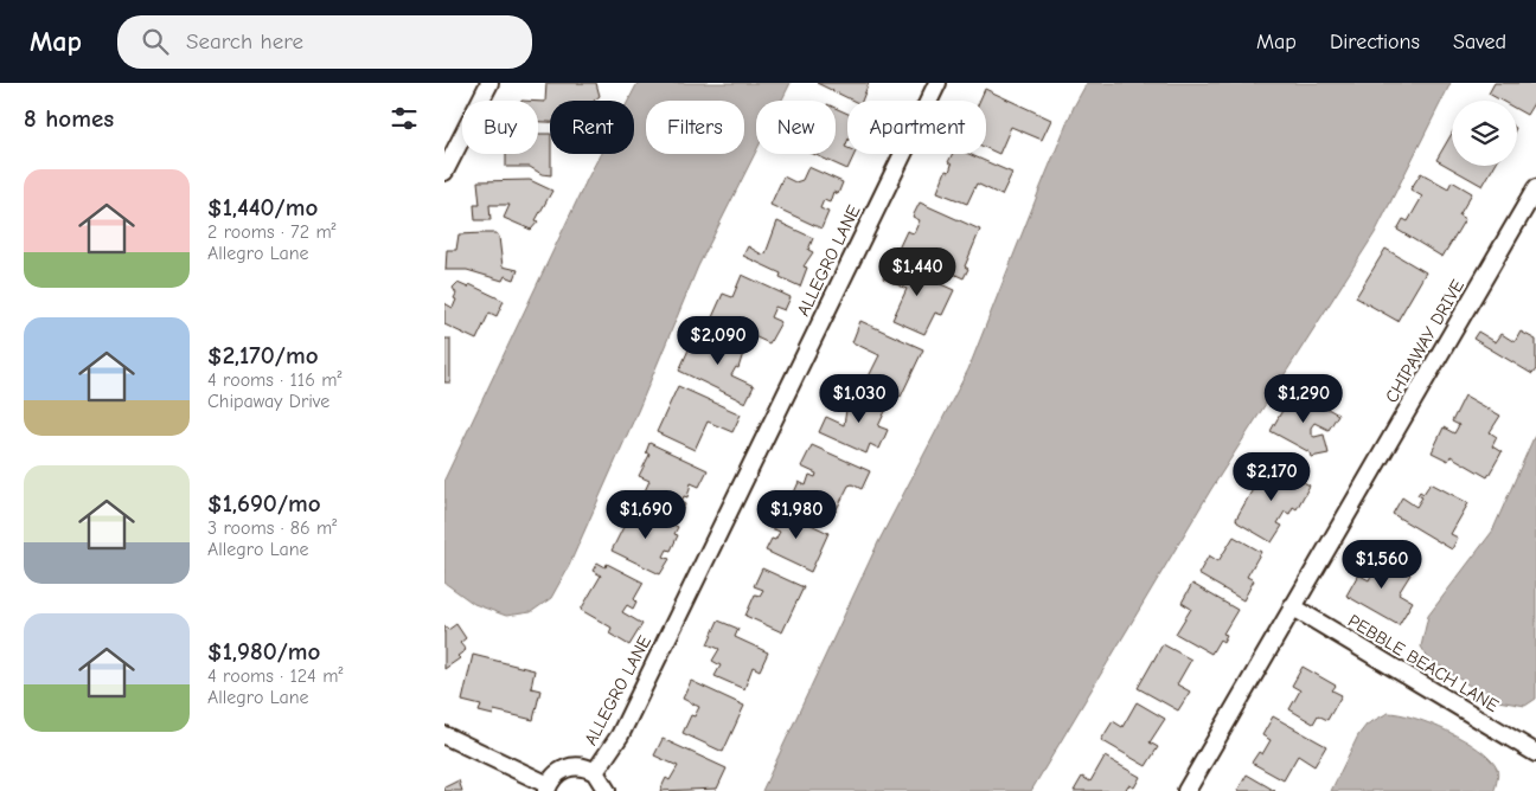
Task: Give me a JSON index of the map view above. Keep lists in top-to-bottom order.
{
  "streets": {
    "street": ["ALLEGRO LANE", "CHIPAWAY DRIVE", "PEBBLE BEACH LANE"]
  },
  "crossings": [
    ["CHIPAWAY DRIVE", "PEBBLE BEACH LANE"]
  ],
  "page": {
    "header": "Map",
    "search": "Search here",
    "nav": ["Map", "Directions", "Saved"],
    "heading": "8 homes",
    "chip": [
      "Buy",
      "Rent",
      "Filters",
      "New",
      "Apartment"
    ],
    "list": [
      {
        "name": "$1,440/mo",
        "note": "2 rooms · 72 m² · Allegro Lane"
      },
      {
        "name": "$2,170/mo",
        "note": "4 rooms · 116 m² · Chipaway Drive"
      },
      {
        "name": "$1,690/mo",
        "note": "3 rooms · 86 m² · Allegro Lane"
      },
      {
        "name": "$1,980/mo",
        "note": "4 rooms · 124 m² · Allegro Lane"
      }
    ],
    "price": [
      "$1,440",
      "$2,090",
      "$1,030",
      "$1,290",
      "$2,170",
      "$1,690",
      "$1,980",
      "$1,560"
    ]
  }
}
